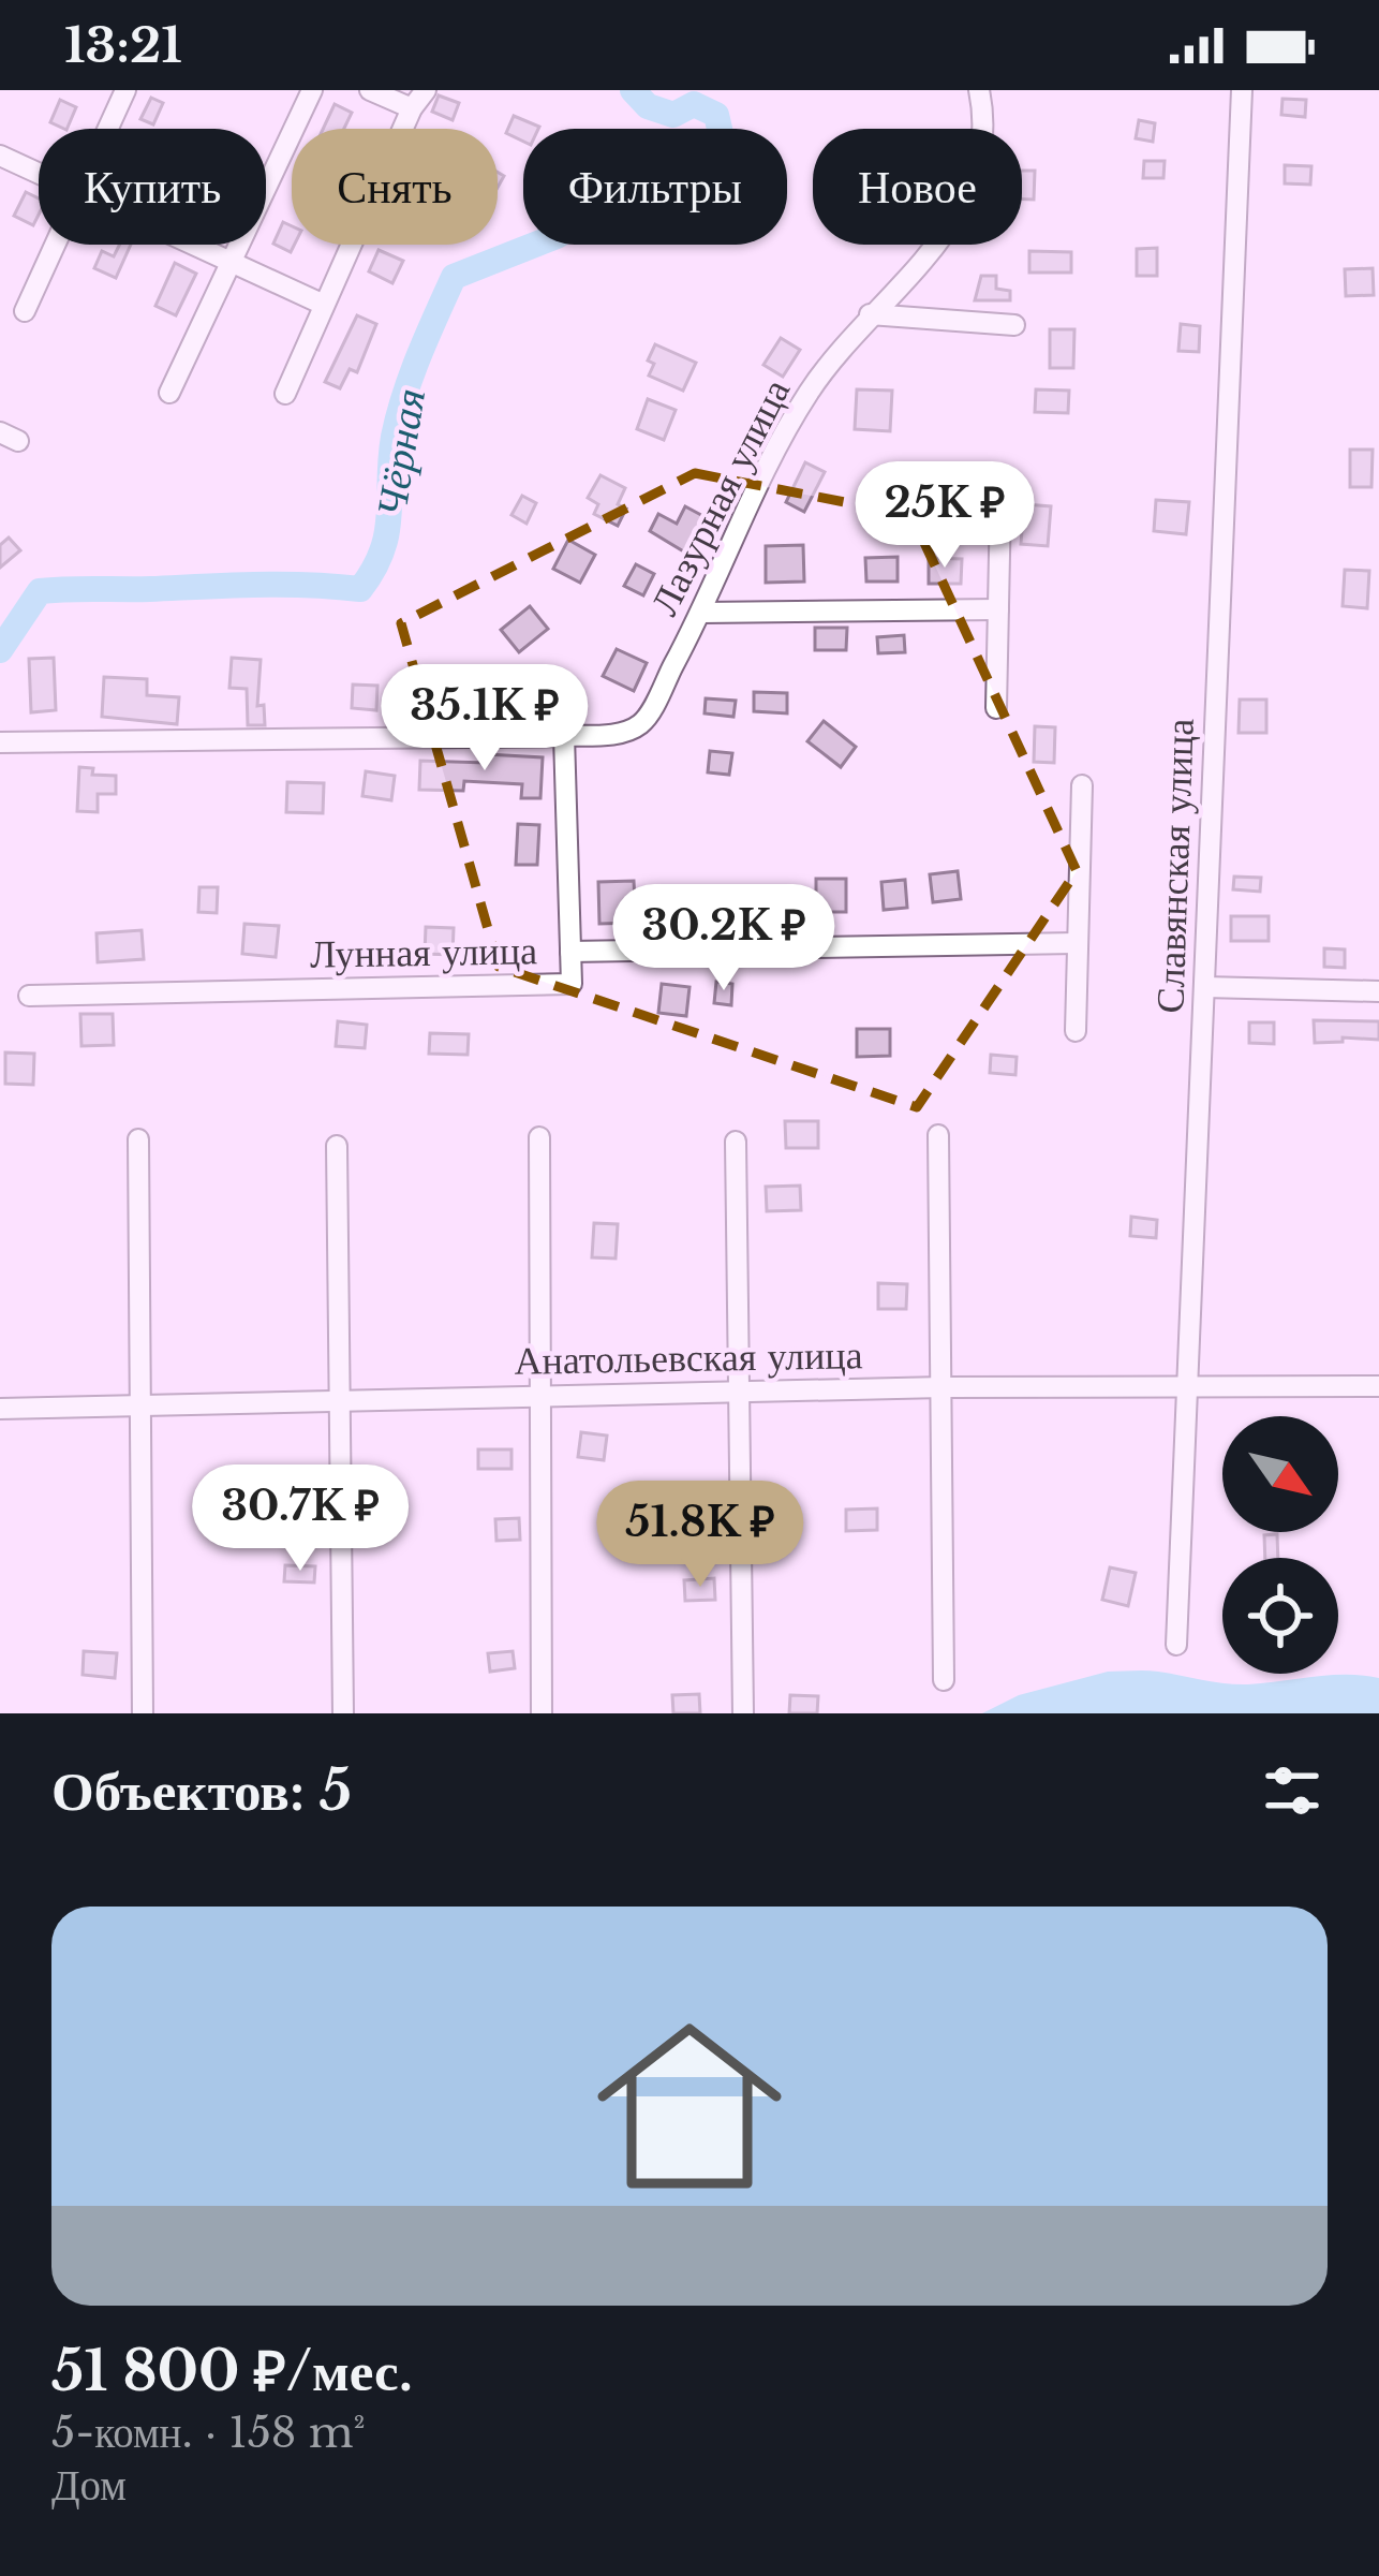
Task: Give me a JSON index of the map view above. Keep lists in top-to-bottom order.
{
  "streets": {
    "street": [
      "Лазурная улица",
      "Славянская улица",
      "Лунная улица",
      "Анатольевская улица"
    ]
  },
  "crossings": [
    ["Лазурная улица", "Лунная улица"],
    ["Славянская улица", "Анатольевская улица"]
  ],
  "water": ["Чёрная"],
  "north": "bottom right",
  "page": {
    "status": "13:21",
    "chip": [
      "Купить",
      "Снять",
      "Фильтры",
      "Новое"
    ],
    "price": [
      "25K ₽",
      "35.1K ₽",
      "30.2K ₽",
      "30.7K ₽",
      "51.8K ₽"
    ],
    "heading": "Объектов: 5",
    "list": [
      {
        "name": "51 800 ₽/мес.",
        "note": "5-комн. · 158 m² · Дом"
      }
    ]
  }
}
